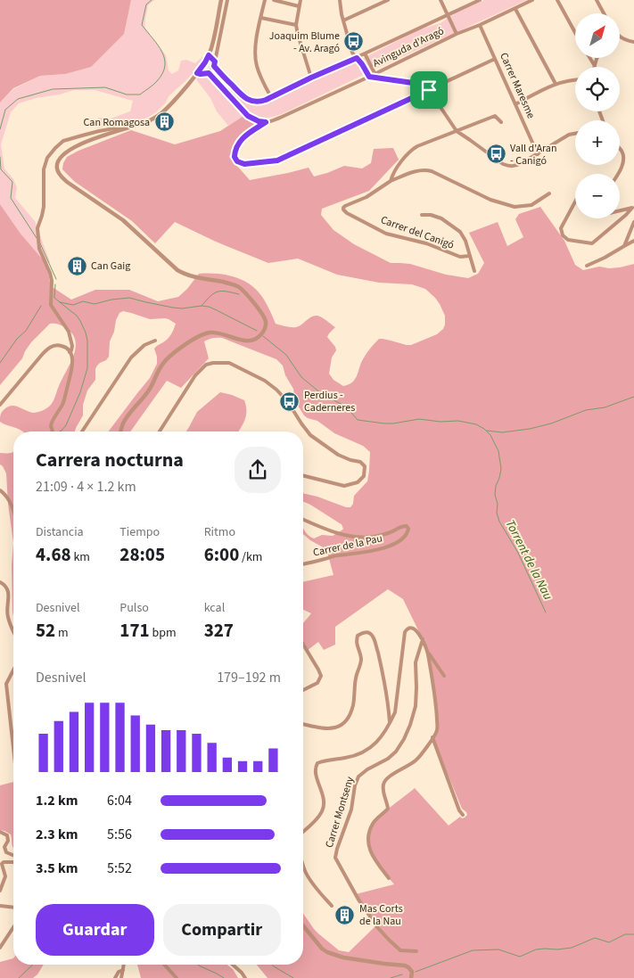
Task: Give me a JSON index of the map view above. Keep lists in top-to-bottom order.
{
  "streets": {
    "street": [
      "Avinguda d'Aragó",
      "Carrer Maresme",
      "Carrer del Canigó",
      "Carrer de la Pau",
      "Carrer Montseny"
    ]
  },
  "crossings": [
    ["Avinguda d'Aragó", "Carrer Maresme"]
  ],
  "water": ["Torrent de la Nau"],
  "places": {
    "bus stop": ["Joaquim Blume - Av. Aragó", "Vall d'Aran - Canigó", "Perdius - Caderneres"],
    "building": ["Can Romagosa", "Can Gaig", "Mas Corts de la Nau"]
  },
  "north": "top right",
  "page": {
    "map_buttons": ["+", "−"],
    "heading": ["Carrera nocturna", "21:09 · 4 × 1.2 km"],
    "stats": [
      ["Distancia", "4.68 km"],
      ["Tiempo", "28:05"],
      ["Ritmo", "6:00 /km"],
      ["Desnivel", "52 m"],
      ["Pulso", "171 bpm"],
      ["kcal", "327"]
    ],
    "chart": ["Desnivel", "179–192 m"],
    "list": [
      {
        "name": "1.2 km",
        "note": "6:04"
      },
      {
        "name": "2.3 km",
        "note": "5:56"
      },
      {
        "name": "3.5 km",
        "note": "5:52"
      }
    ],
    "buttons": ["Guardar", "Compartir"]
  }
}
